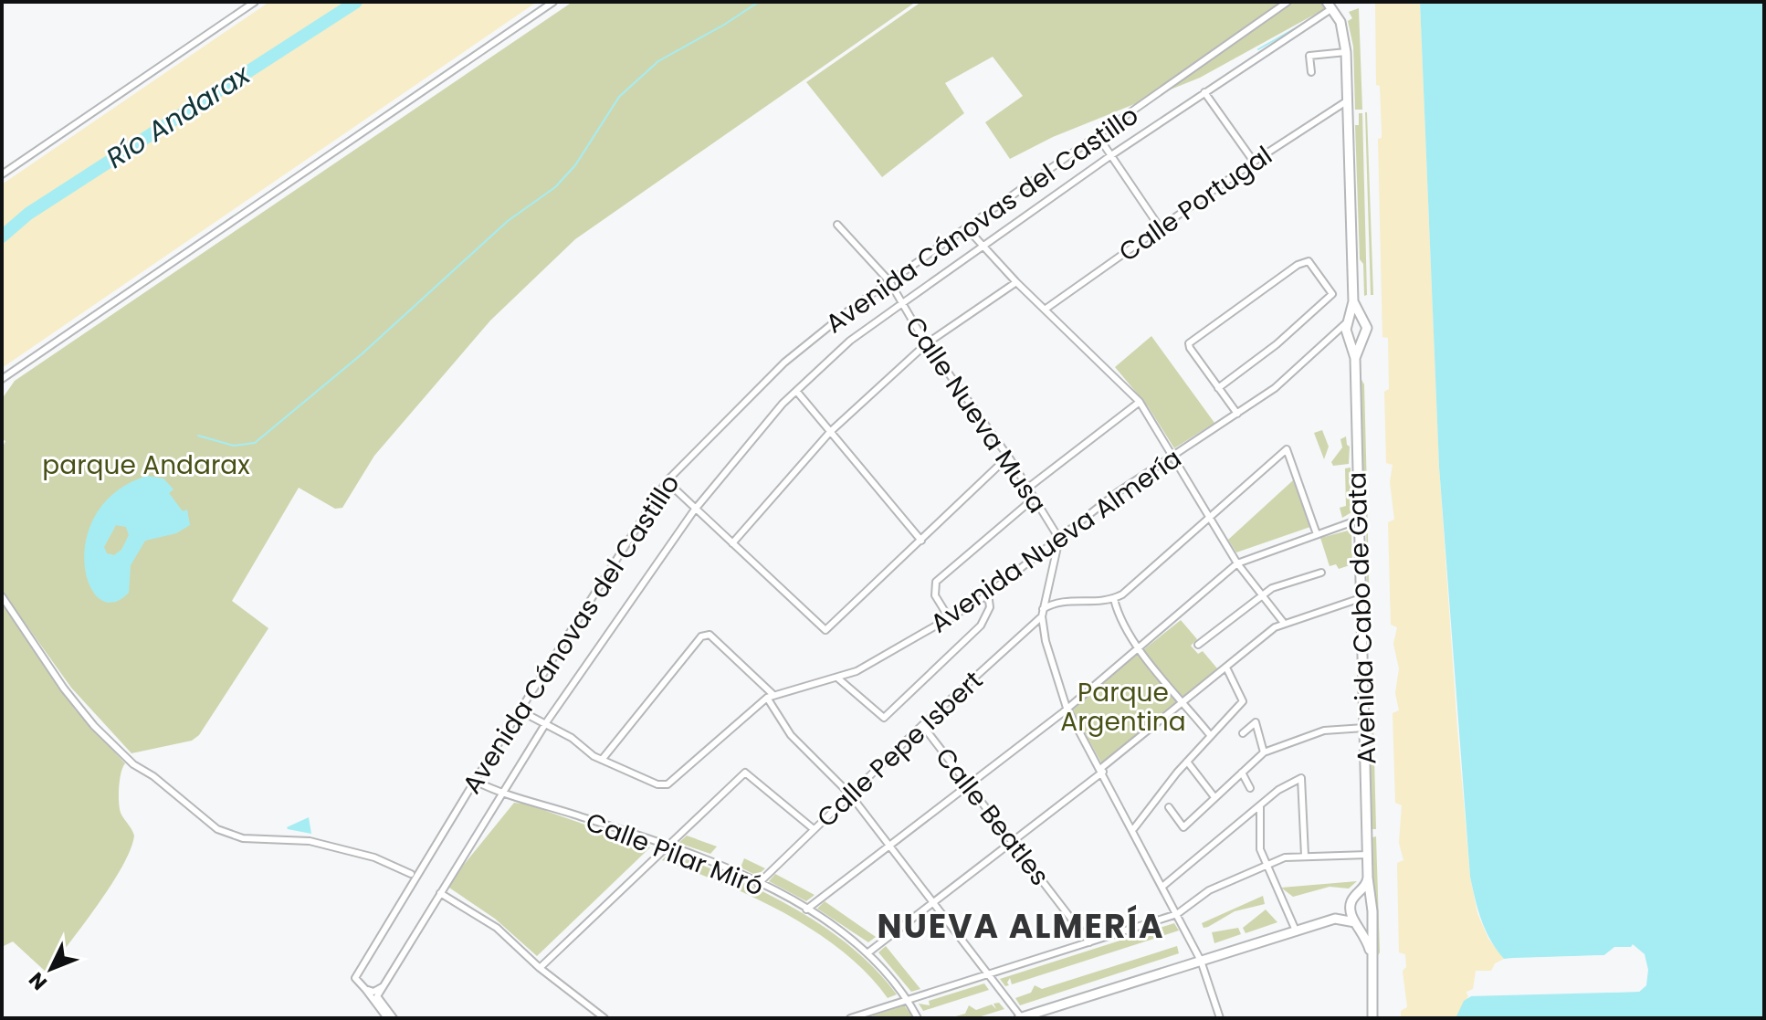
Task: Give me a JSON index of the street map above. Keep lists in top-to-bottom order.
{
  "streets": {
    "main road": ["Avenida Cabo de Gata"],
    "street": [
      "Calle Portugal",
      "Avenida Cánovas del Castillo",
      "Calle Nueva Musa",
      "Avenida Nueva Almería",
      "Calle Pepe Isbert",
      "Calle Beatles",
      "Calle Pilar Miró"
    ]
  },
  "crossings": [
    ["Avenida Cánovas del Castillo", "Calle Nueva Musa"],
    ["Avenida Cánovas del Castillo", "Avenida Nueva Almería"],
    ["Avenida Cánovas del Castillo", "Calle Pilar Miró"],
    ["Calle Nueva Musa", "Avenida Nueva Almería"],
    ["Avenida Nueva Almería", "Avenida Cabo de Gata"],
    ["Calle Pepe Isbert", "Calle Beatles"],
    ["Calle Pepe Isbert", "Calle Pilar Miró"]
  ],
  "districts": ["NUEVA ALMERÍA"],
  "water": ["Río Andarax"],
  "parks": ["parque Andarax", "Parque Argentina"],
  "north": "bottom left"
}
